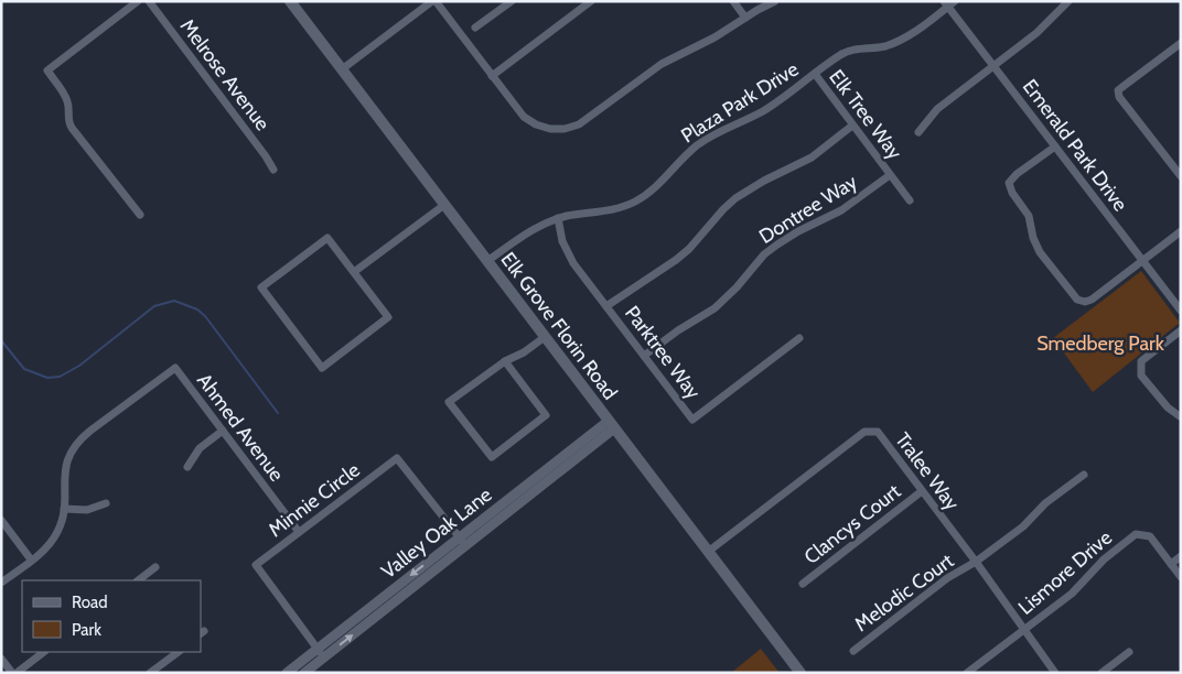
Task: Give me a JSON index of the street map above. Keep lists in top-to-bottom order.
{
  "streets": {
    "main road": ["Elk Grove Florin Road"],
    "street": [
      "Melrose Avenue",
      "Plaza Park Drive",
      "Elk Tree Way",
      "Emerald Park Drive",
      "Dontree Way",
      "Parktree Way",
      "Ahmed Avenue",
      "Tralee Way",
      "Minnie Circle",
      "Clancys Court",
      "Valley Oak Lane",
      "Lismore Drive",
      "Melodic Court"
    ]
  },
  "crossings": [
    ["Plaza Park Drive", "Elk Tree Way"],
    ["Plaza Park Drive", "Emerald Park Drive"],
    ["Plaza Park Drive", "Elk Grove Florin Road"],
    ["Plaza Park Drive", "Parktree Way"],
    ["Elk Tree Way", "Dontree Way"],
    ["Dontree Way", "Parktree Way"],
    ["Elk Grove Florin Road", "Tralee Way"],
    ["Elk Grove Florin Road", "Valley Oak Lane"],
    ["Ahmed Avenue", "Minnie Circle"],
    ["Tralee Way", "Clancys Court"],
    ["Tralee Way", "Lismore Drive"],
    ["Tralee Way", "Melodic Court"],
    ["Minnie Circle", "Valley Oak Lane"]
  ],
  "parks": ["Smedberg Park"],
  "legend": ["Road", "Park"]
}
